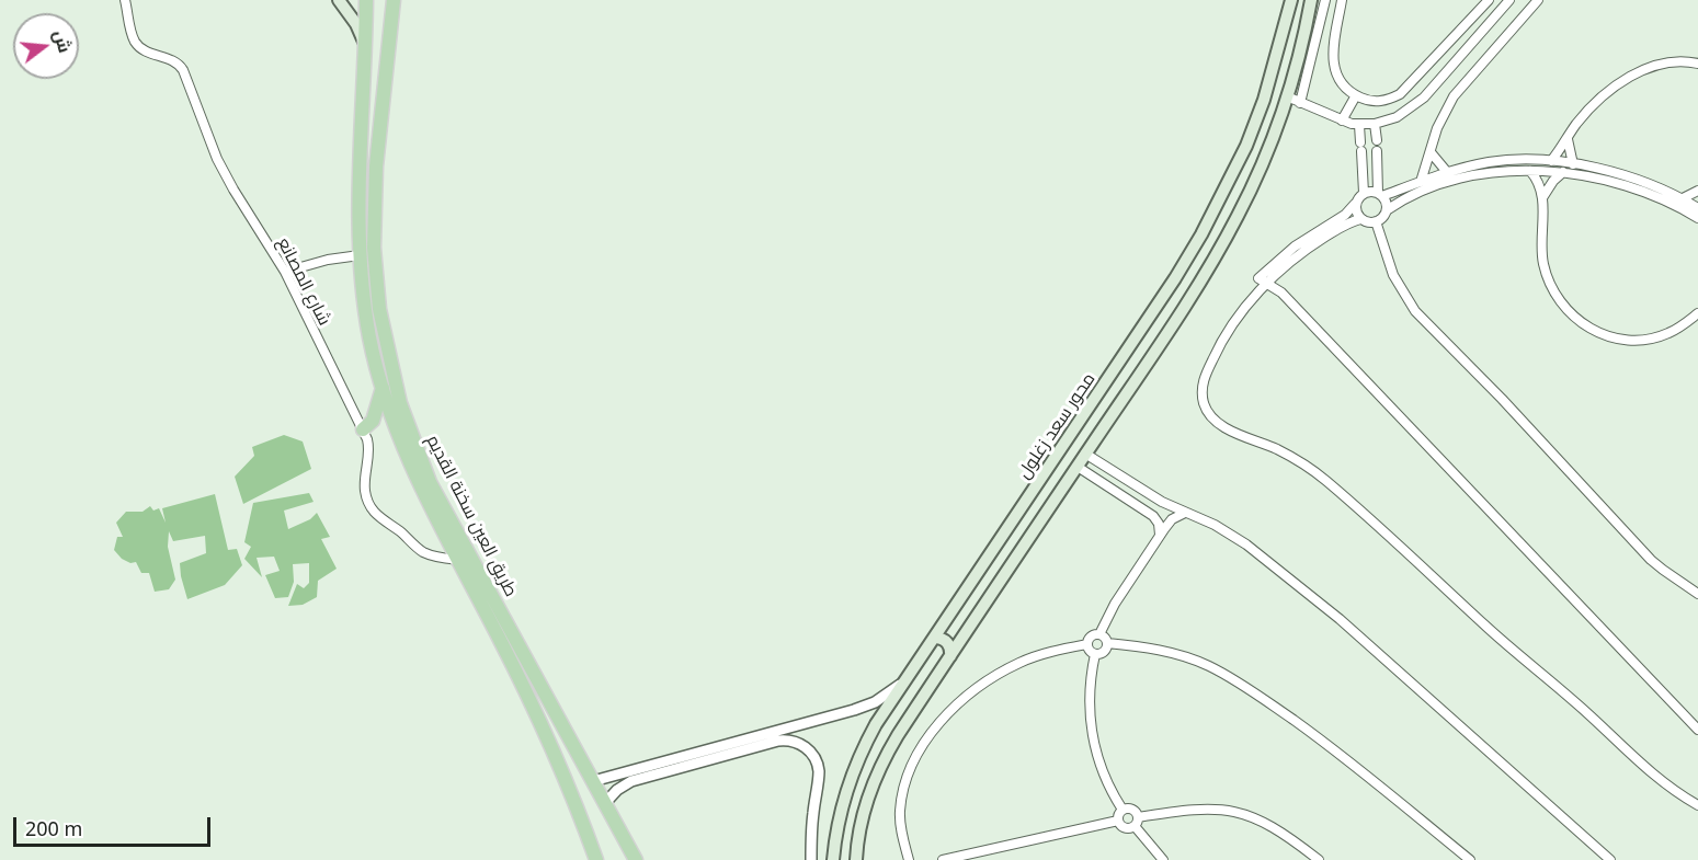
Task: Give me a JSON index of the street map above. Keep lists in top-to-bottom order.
{
  "streets": {
    "main road": ["محور سعد زغلول", "طريق العين سخنة القديم"],
    "street": ["شارع المصانع"]
  },
  "crossings": [
    ["شارع المصانع", "طريق العين سخنة القديم"]
  ],
  "scale_bar": "200 m",
  "north": "right"
}
